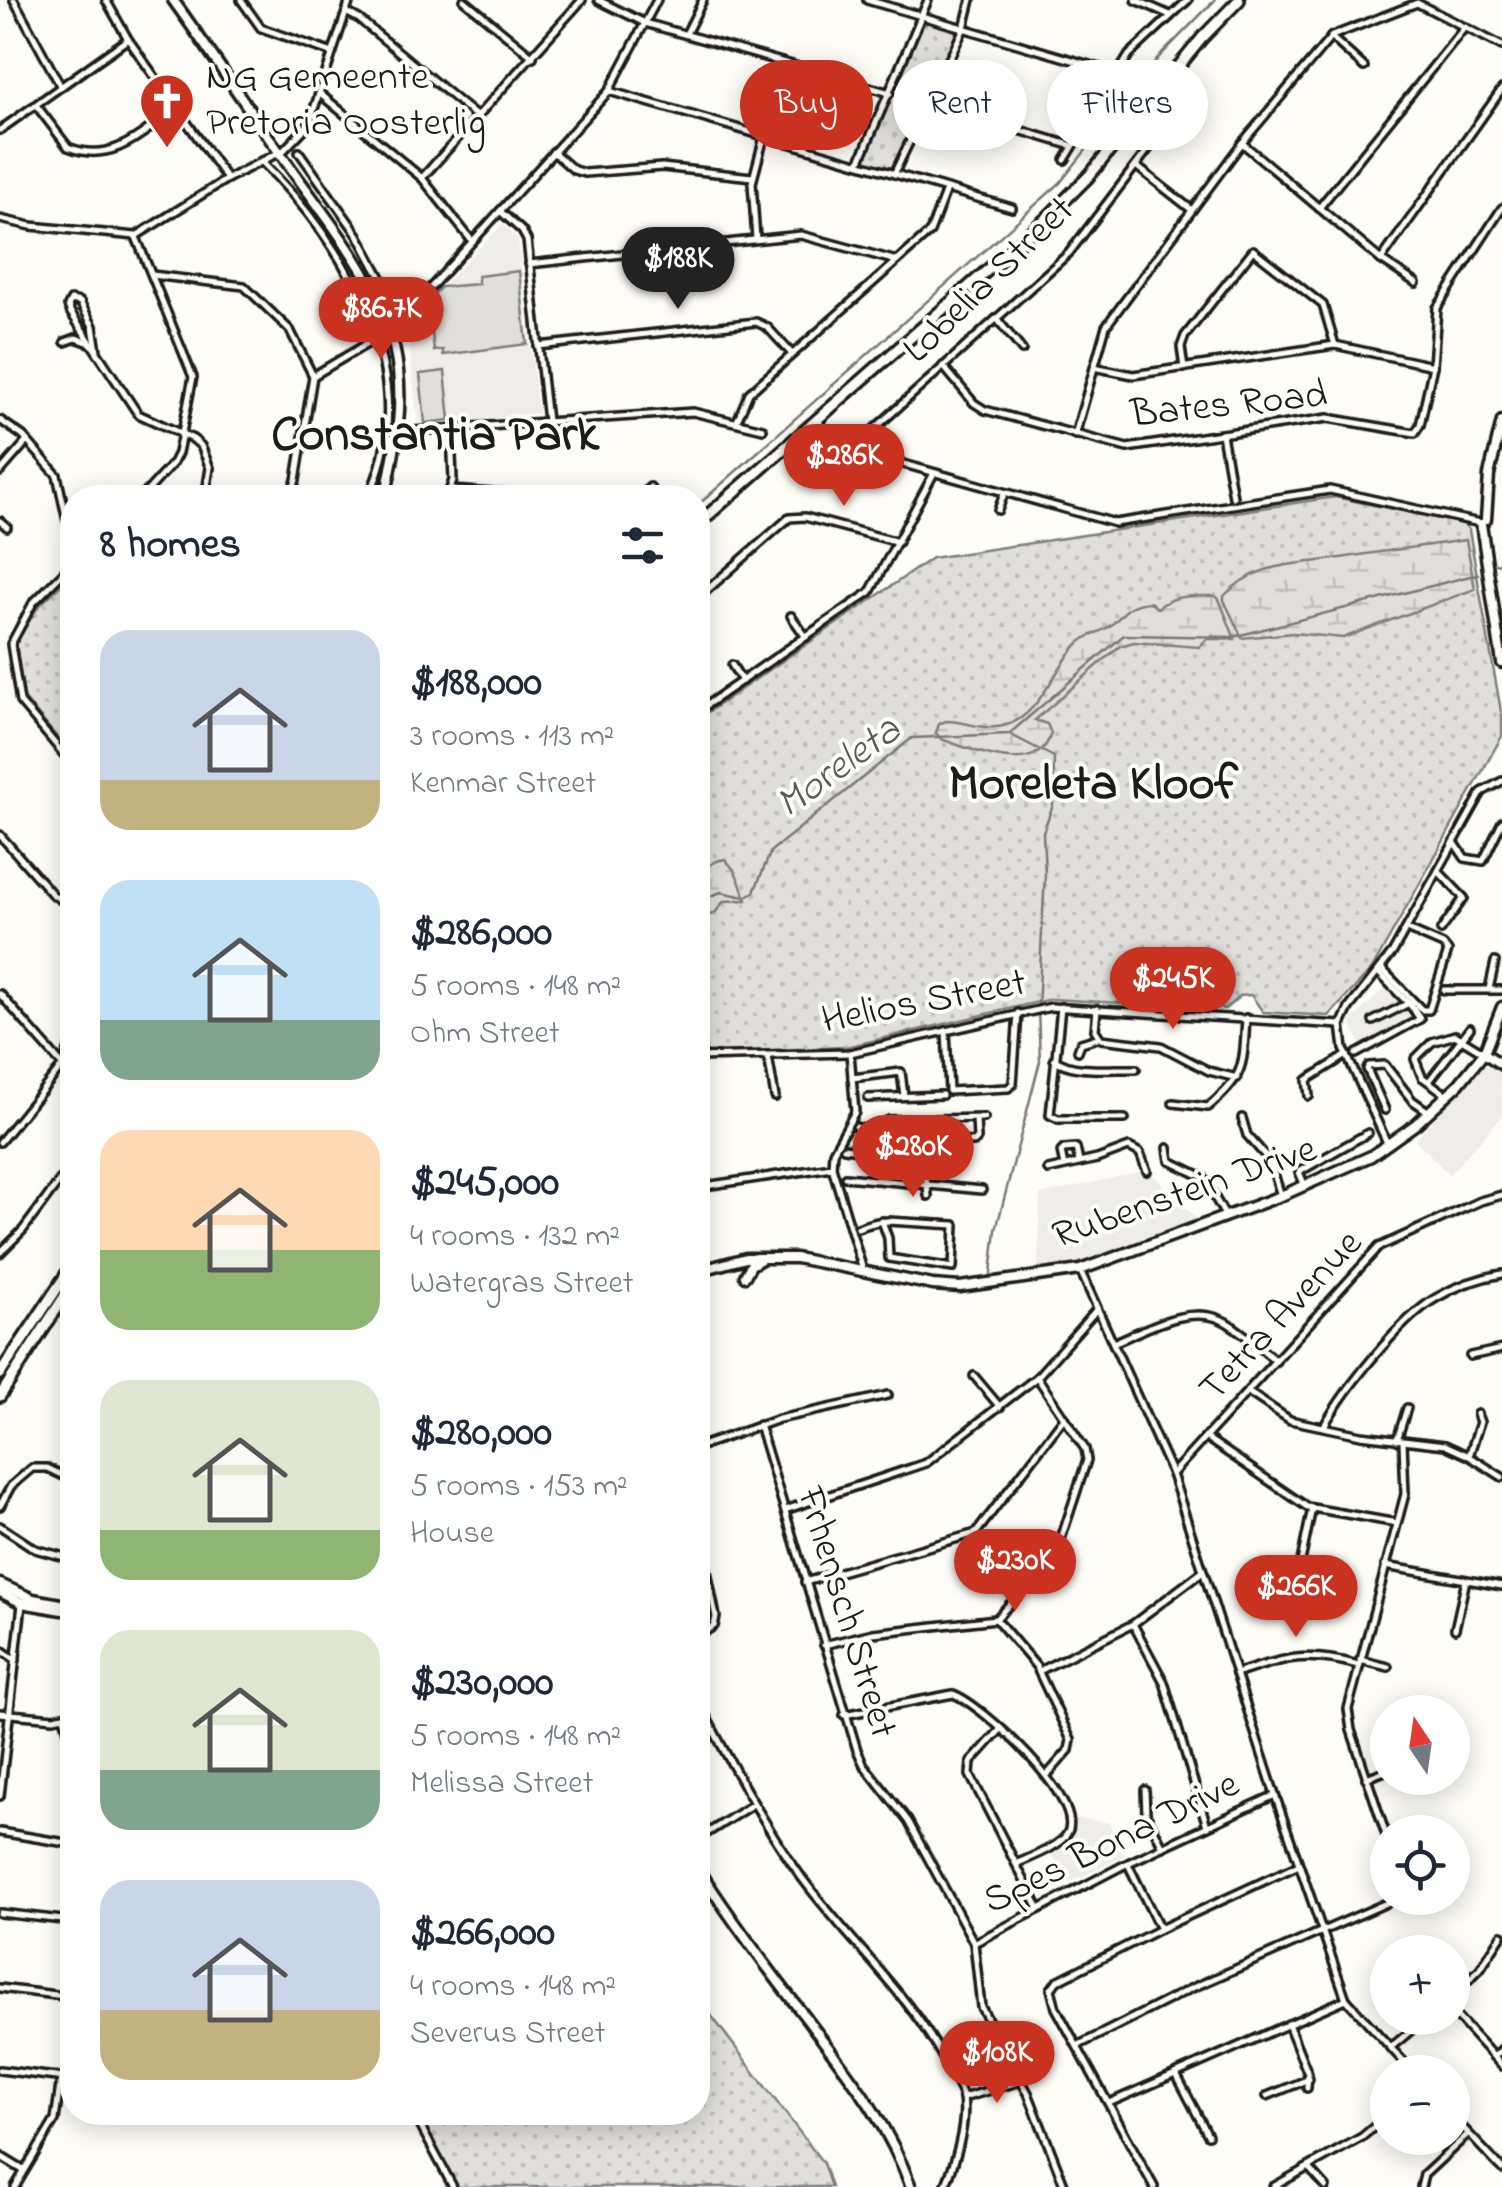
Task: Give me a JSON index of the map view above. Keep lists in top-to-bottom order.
{
  "streets": {
    "street": [
      "Lobelia Street",
      "Bates Road",
      "Helios Street",
      "Rubenstein Drive",
      "Tetra Avenue",
      "Frhensch Street",
      "Spes Bona Drive"
    ]
  },
  "crossings": [
    ["Lobelia Street", "Bates Road"],
    ["Frhensch Street", "Spes Bona Drive"]
  ],
  "districts": ["Constantia Park", "Moreleta Kloof"],
  "water": ["Moreleta"],
  "places": {
    "church": ["NG Gemeente Pretoria Oosterlig"]
  },
  "north": "top",
  "page": {
    "chip": ["Buy", "Rent", "Filters"],
    "price": [
      "$188K",
      "$86.7K",
      "$286K",
      "$245K",
      "$280K",
      "$230K",
      "$266K",
      "$108K"
    ],
    "heading": "8 homes",
    "list": [
      {
        "name": "$188,000",
        "note": "3 rooms · 113 m² · Kenmar Street"
      },
      {
        "name": "$286,000",
        "note": "5 rooms · 148 m² · Ohm Street"
      },
      {
        "name": "$245,000",
        "note": "4 rooms · 132 m² · Watergras Street"
      },
      {
        "name": "$280,000",
        "note": "5 rooms · 153 m² · House"
      },
      {
        "name": "$230,000",
        "note": "5 rooms · 148 m² · Melissa Street"
      },
      {
        "name": "$266,000",
        "note": "4 rooms · 148 m² · Severus Street"
      }
    ],
    "map_buttons": ["+", "−"]
  }
}
